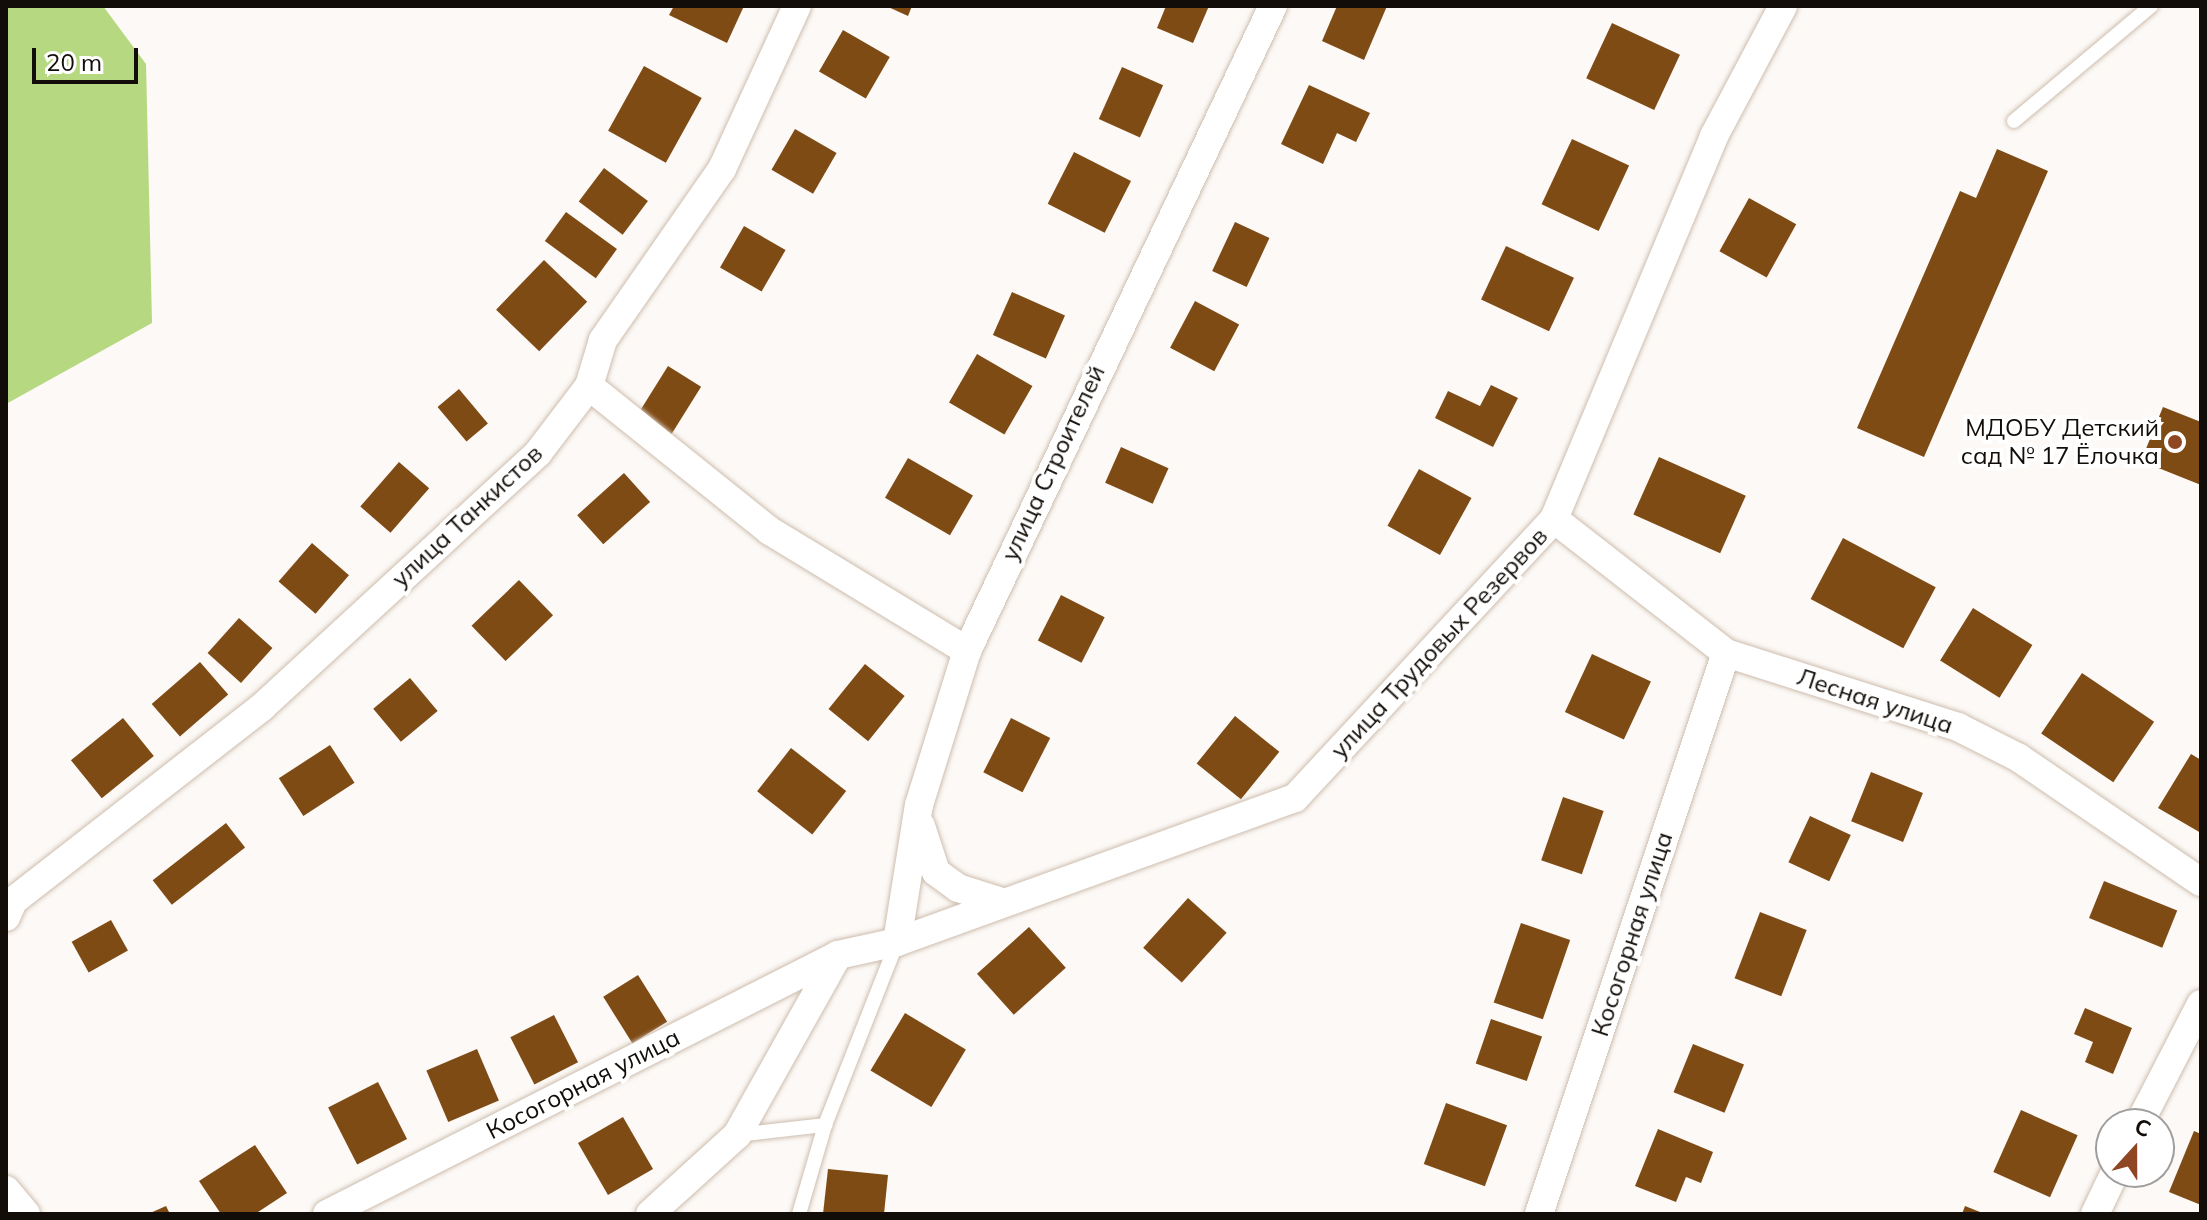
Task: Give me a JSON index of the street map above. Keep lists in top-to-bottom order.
{
  "streets": {
    "street": [
      "улица Строителей",
      "улица Танкистов",
      "улица Трудовых Резервов",
      "Лесная улица",
      "Косогорная улица"
    ]
  },
  "crossings": [
    ["улица Строителей", "улица Трудовых Резервов"],
    ["улица Строителей", "Косогорная улица"],
    ["улица Трудовых Резервов", "Лесная улица"],
    ["улица Трудовых Резервов", "Косогорная улица"],
    ["Лесная улица", "Косогорная улица"]
  ],
  "places": ["МДОБУ Детский сад № 17 Ёлочка"],
  "scale_bar": "20 m",
  "north": "top"
}
